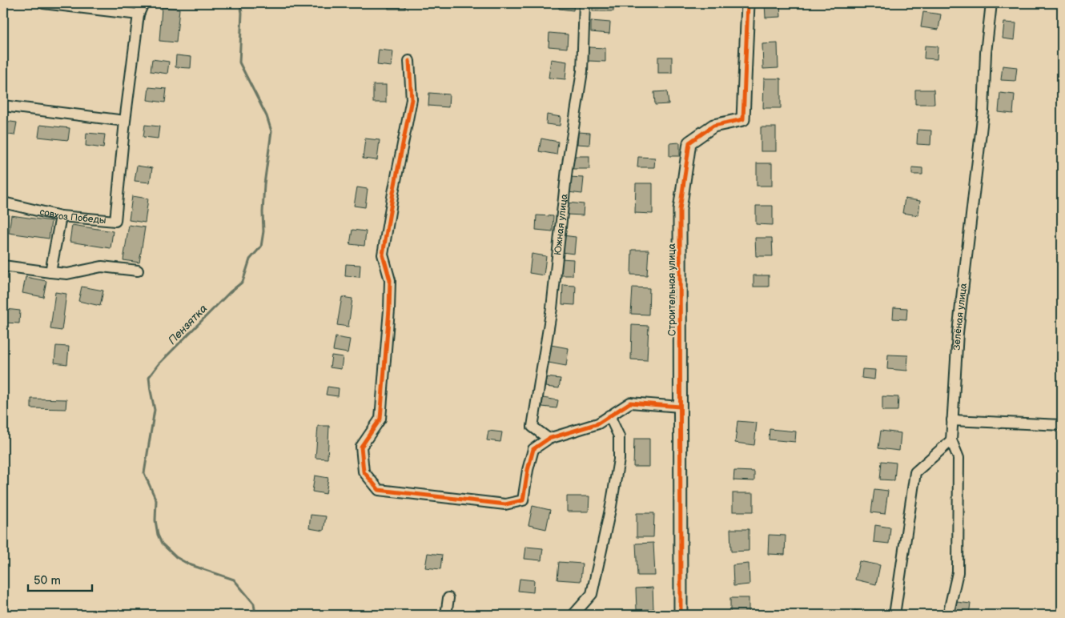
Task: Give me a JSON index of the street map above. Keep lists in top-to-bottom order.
{
  "streets": {
    "street": [
      "совхоз Победы",
      "Южная улица",
      "Строительная улица",
      "Зелёная улица"
    ]
  },
  "water": ["Пензятка"],
  "scale_bar": "50 m"
}
